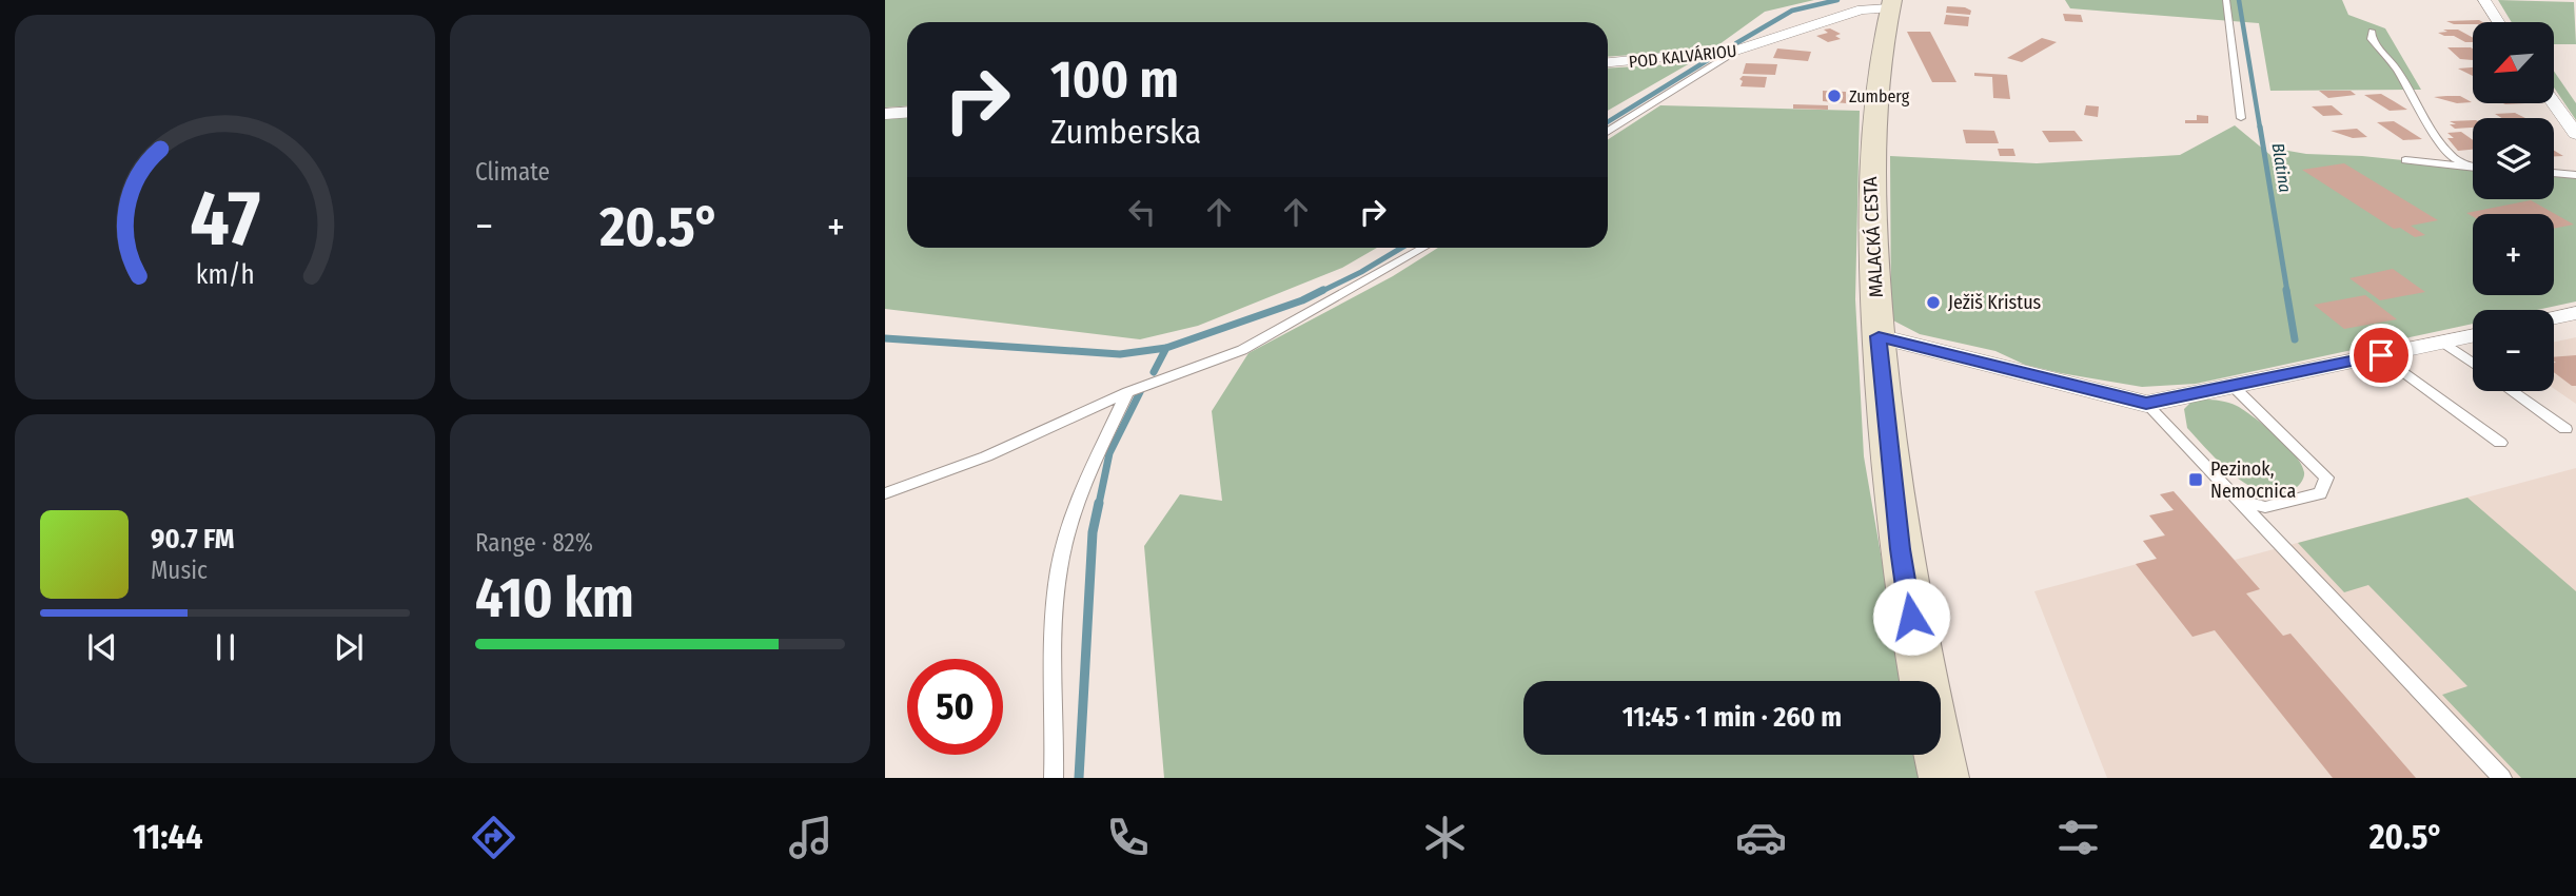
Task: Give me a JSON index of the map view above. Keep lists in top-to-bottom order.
{
  "streets": {
    "main road": ["MALACKÁ CESTA"],
    "street": ["POD KALVÁRIOU"]
  },
  "crossings": [
    ["POD KALVÁRIOU", "MALACKÁ CESTA"]
  ],
  "water": ["Blatina"],
  "places": {
    "other": ["Zumberg", "Ježiš Kristus"],
    "transit": ["Pezinok, Nemocnica"]
  },
  "north": "bottom left",
  "page": {
    "tile": [
      "Climate",
      ["Range · 82%", "410 km"]
    ],
    "map_buttons": ["+", "−"],
    "turn": ["100 m", "Zumberska"],
    "heat": ["−", "20.5°", "+"],
    "song": ["90.7 FM", "Music"],
    "limit": "50",
    "trip": "11:45 · 1 min · 260 m",
    "tabs": ["11:44", "20.5°"],
    "gauge": ["47", "km/h"]
  }
}
